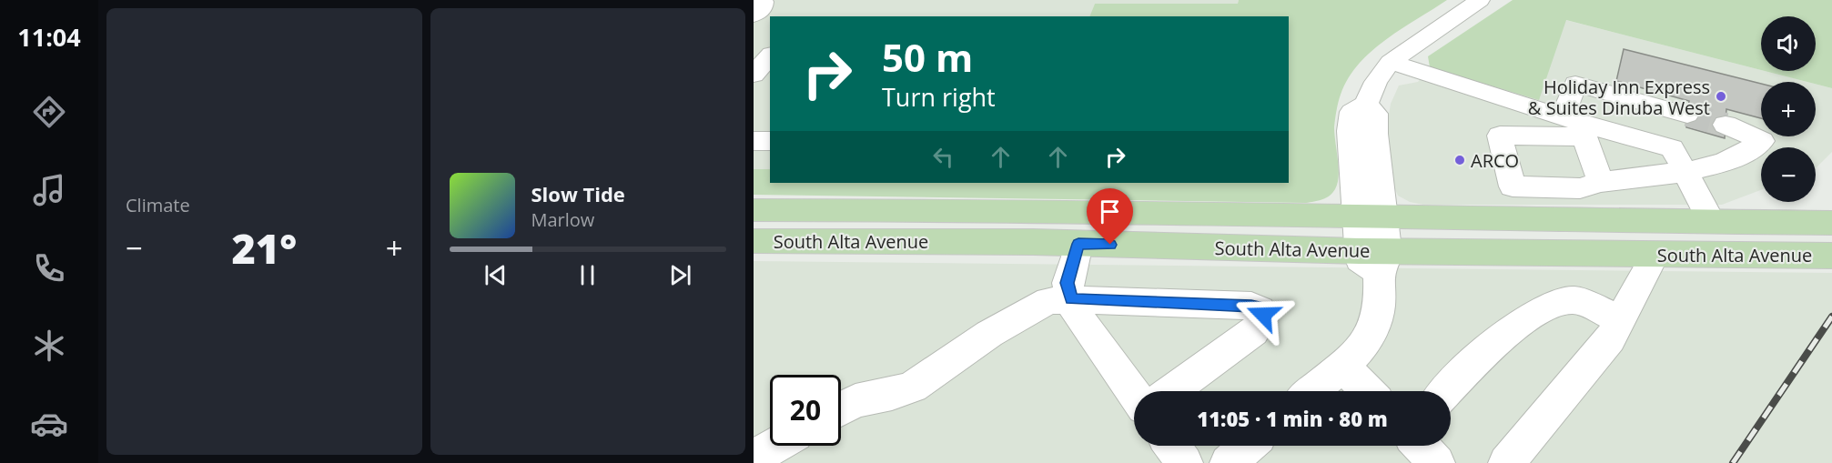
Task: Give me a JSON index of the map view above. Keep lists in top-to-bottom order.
{
  "streets": {
    "main road": ["South Alta Avenue"]
  },
  "places": ["Holiday Inn Express & Suites Dinuba West", "ARCO"],
  "page": {
    "tabs": "11:04",
    "tile": "Climate",
    "map_buttons": ["+", "−"],
    "turn": ["50 m", "Turn right"],
    "song": ["Slow Tide", "Marlow"],
    "heat": ["−", "21°", "+"],
    "limit": "20",
    "trip": "11:05 · 1 min · 80 m"
  }
}
